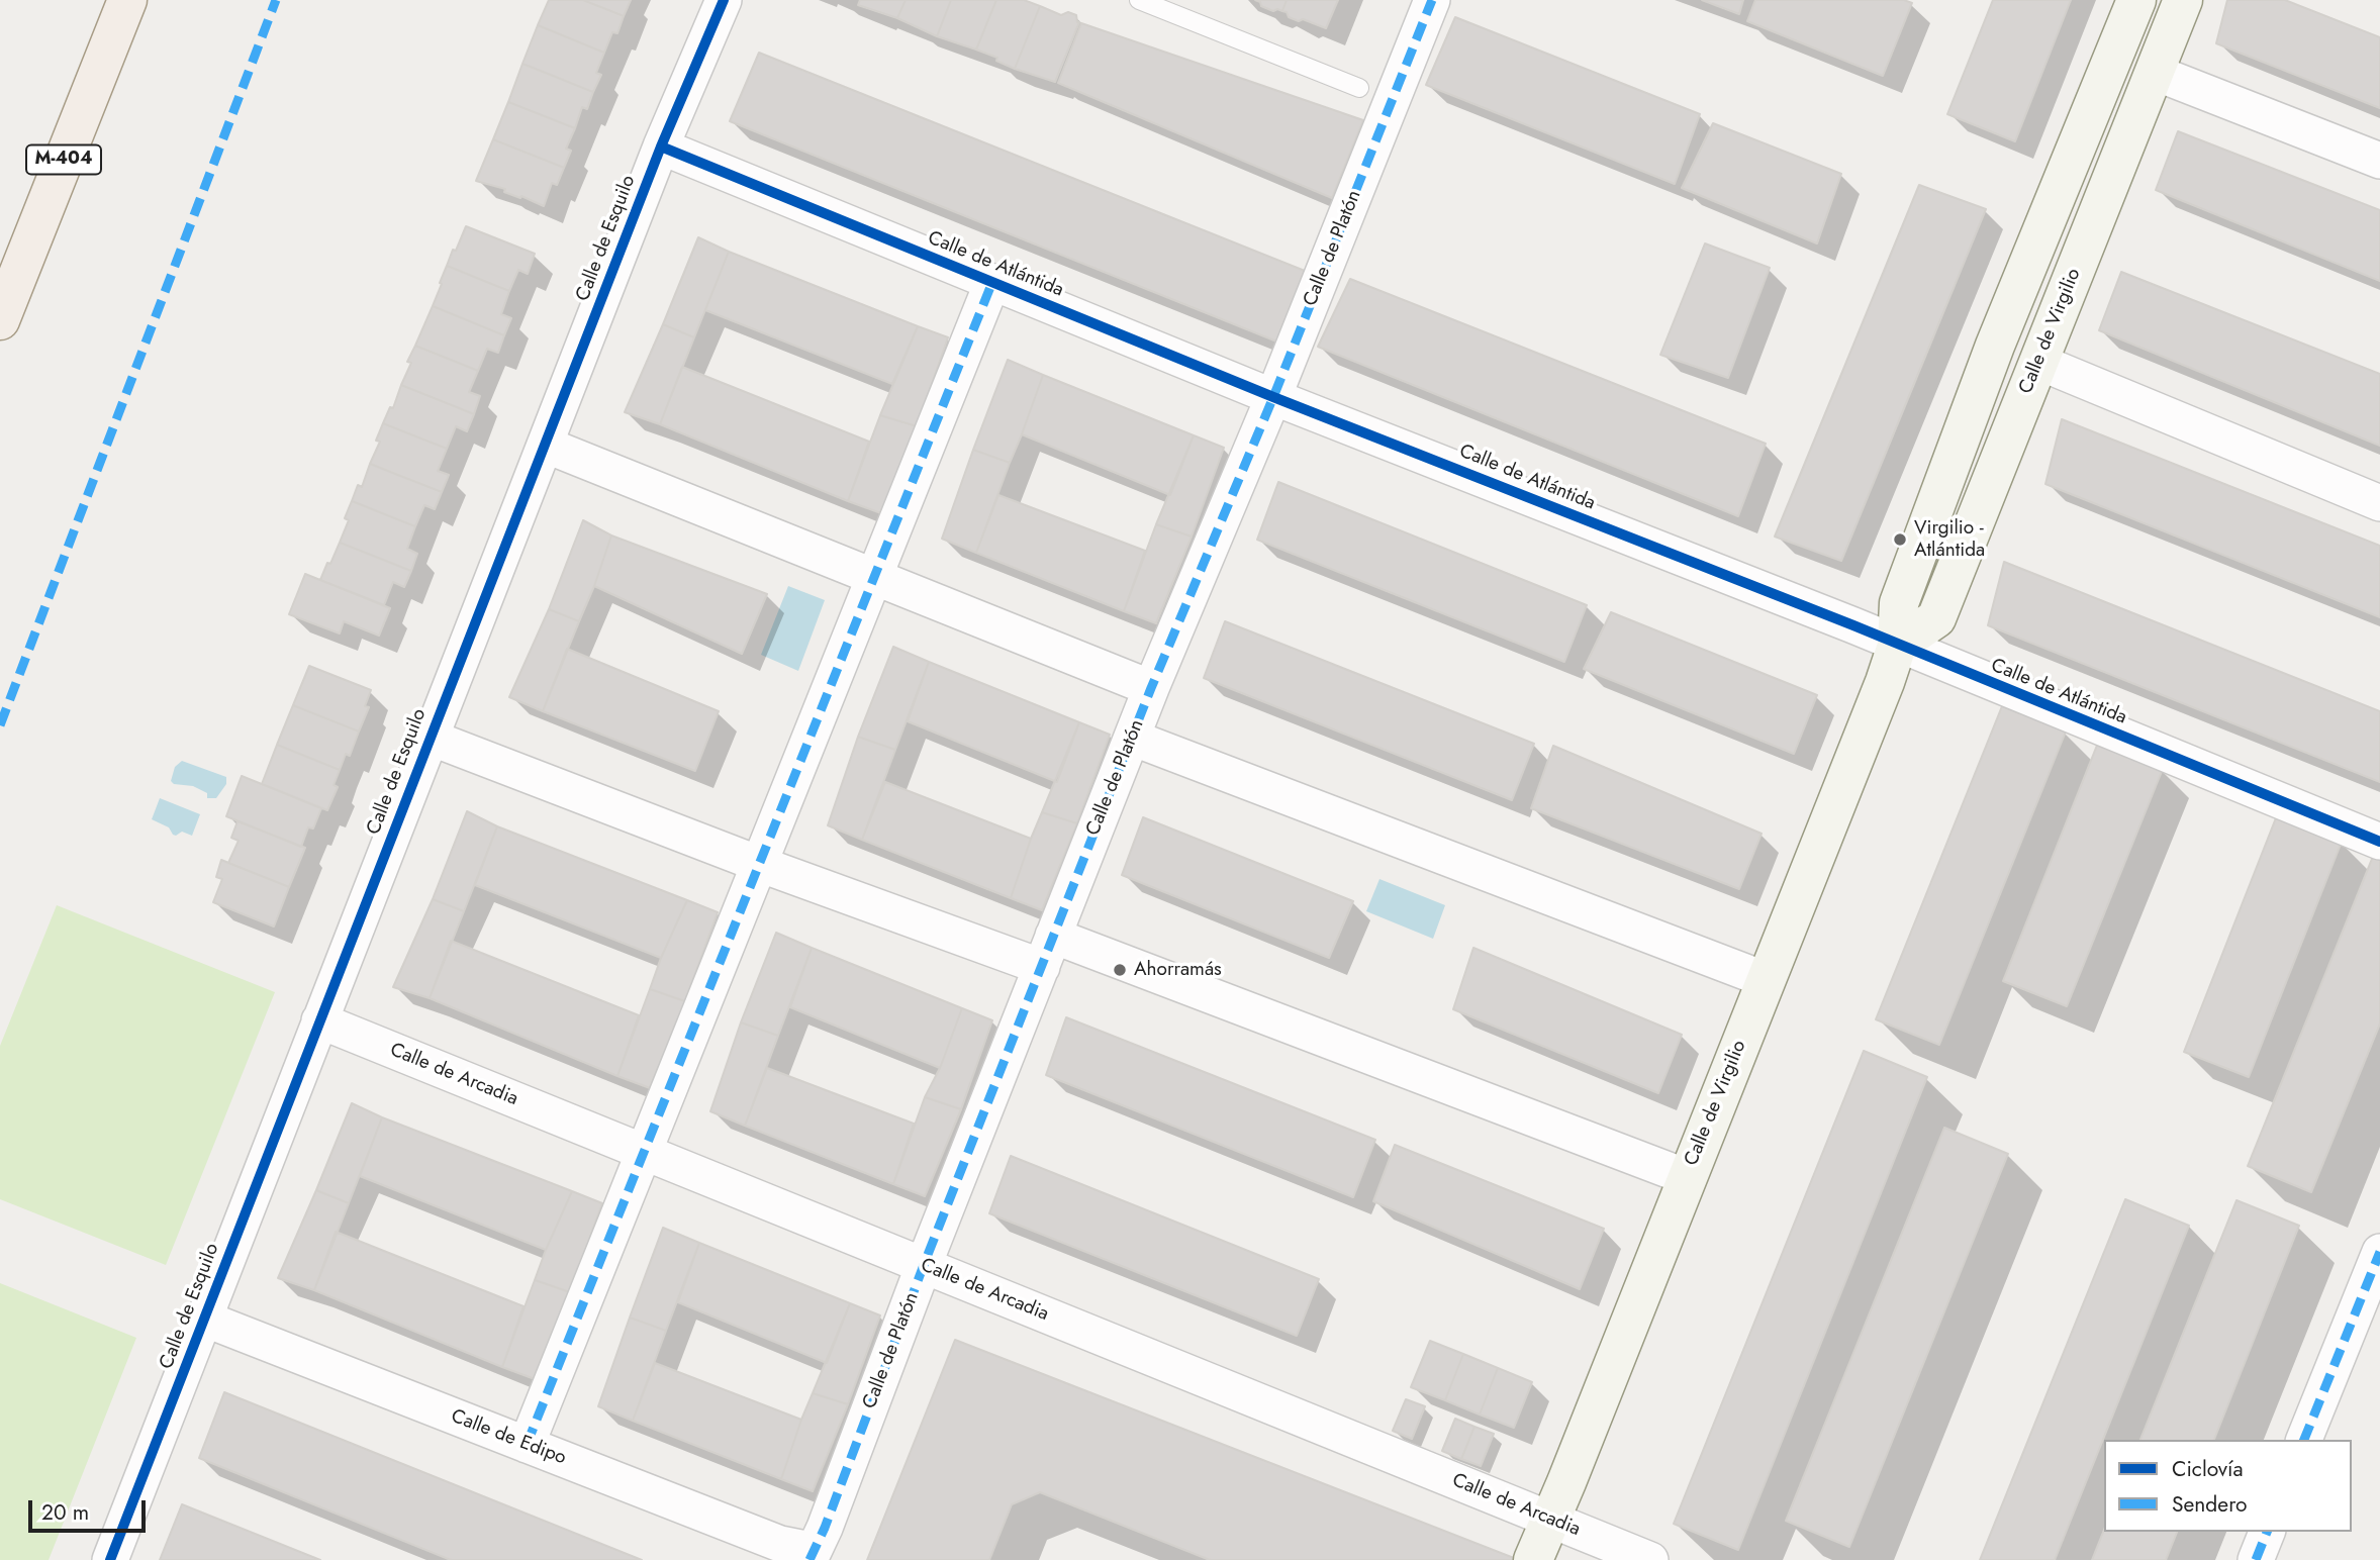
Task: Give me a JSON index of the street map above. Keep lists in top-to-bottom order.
{
  "streets": {
    "main road": ["M-404"],
    "street": [
      "Calle de Esquilo",
      "Calle de Platón",
      "Calle de Atlántida",
      "Calle de Virgilio",
      "Calle de Arcadia",
      "Calle de Edipo"
    ]
  },
  "crossings": [
    ["Calle de Esquilo", "Calle de Atlántida"],
    ["Calle de Esquilo", "Calle de Arcadia"],
    ["Calle de Esquilo", "Calle de Edipo"],
    ["Calle de Platón", "Calle de Atlántida"],
    ["Calle de Platón", "Calle de Arcadia"],
    ["Calle de Platón", "Calle de Edipo"],
    ["Calle de Atlántida", "Calle de Virgilio"],
    ["Calle de Virgilio", "Calle de Arcadia"]
  ],
  "places": ["Virgilio - Atlántida", "Ahorramás"],
  "legend": ["Ciclovía", "Sendero"],
  "scale_bar": "20 m"
}
